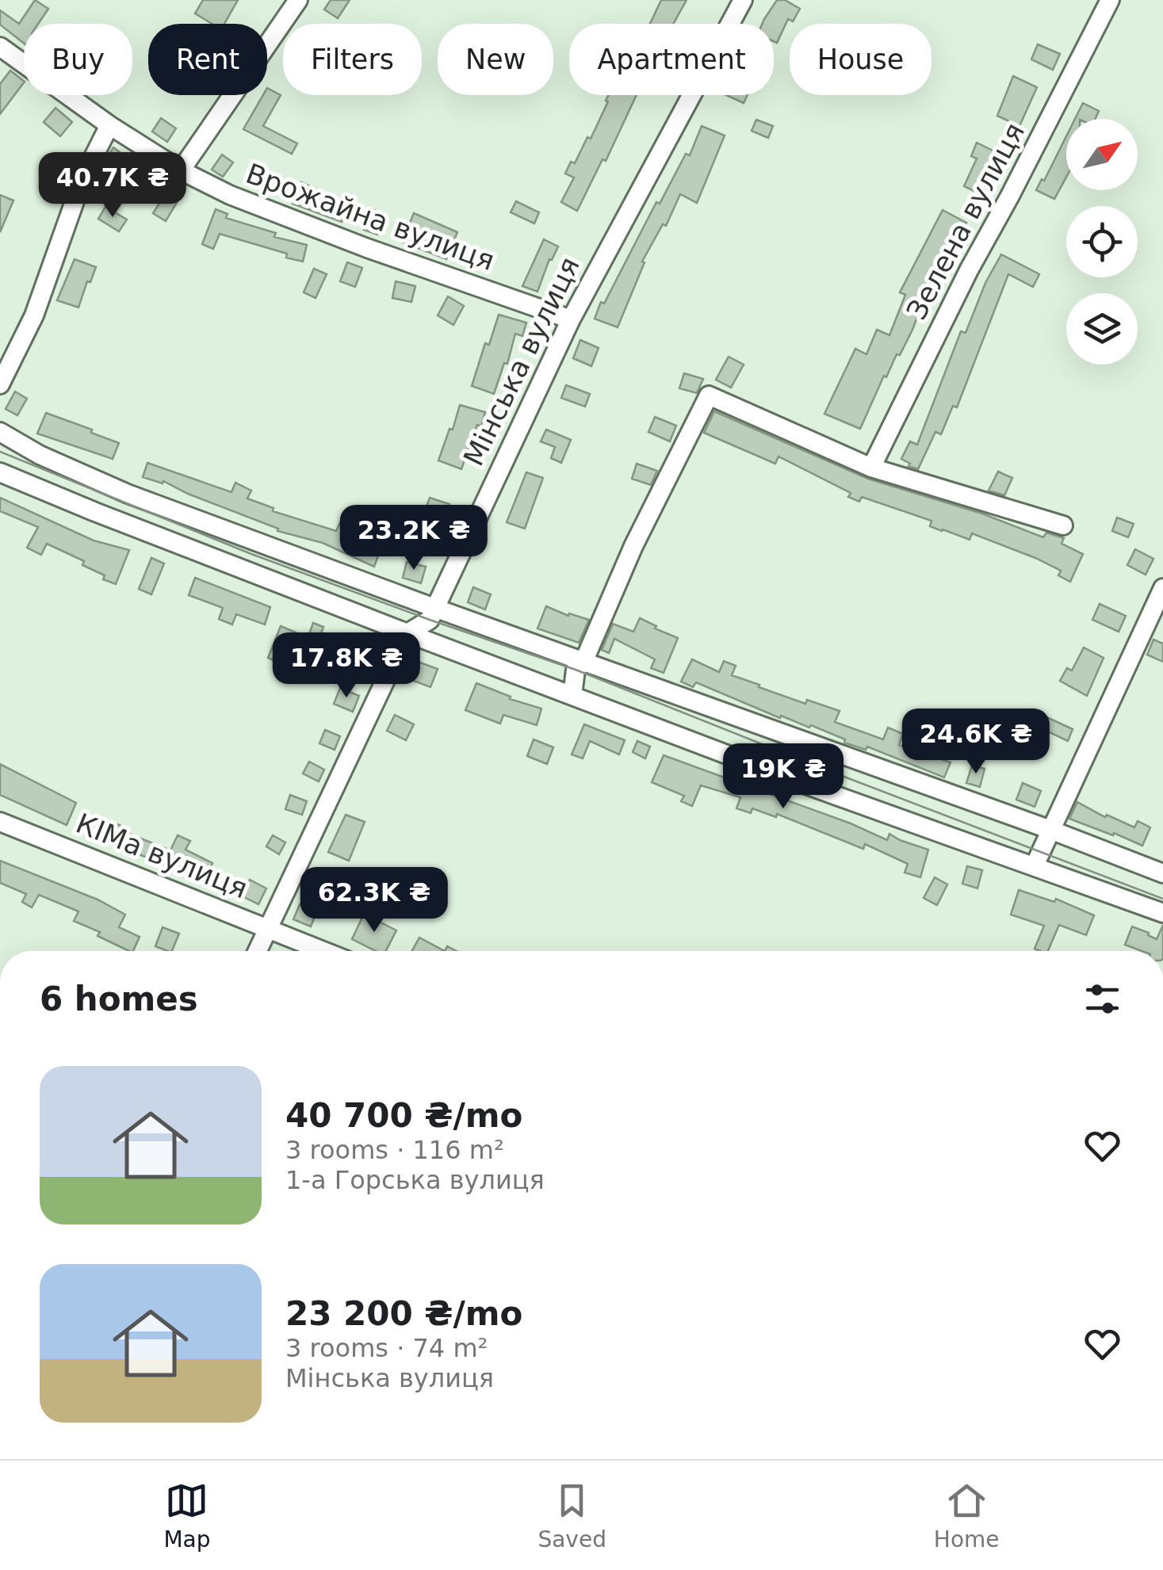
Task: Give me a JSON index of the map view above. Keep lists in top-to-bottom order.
{
  "streets": {
    "street": [
      "Врожайна вулиця",
      "Зелена вулиця",
      "Мінська вулиця",
      "КІМа вулиця"
    ]
  },
  "crossings": [
    ["Врожайна вулиця", "Мінська вулиця"],
    ["Мінська вулиця", "КІМа вулиця"]
  ],
  "north": "top right",
  "page": {
    "chip": [
      "Buy",
      "Rent",
      "Filters",
      "New",
      "Apartment",
      "House"
    ],
    "price": [
      "40.7K ₴",
      "23.2K ₴",
      "17.8K ₴",
      "24.6K ₴",
      "19K ₴",
      "62.3K ₴"
    ],
    "heading": "6 homes",
    "list": [
      {
        "name": "40 700 ₴/mo",
        "note": "3 rooms · 116 m² · 1-а Горська вулиця"
      },
      {
        "name": "23 200 ₴/mo",
        "note": "3 rooms · 74 m² · Мінська вулиця"
      }
    ],
    "tabs": ["Map", "Saved", "Home"]
  }
}
